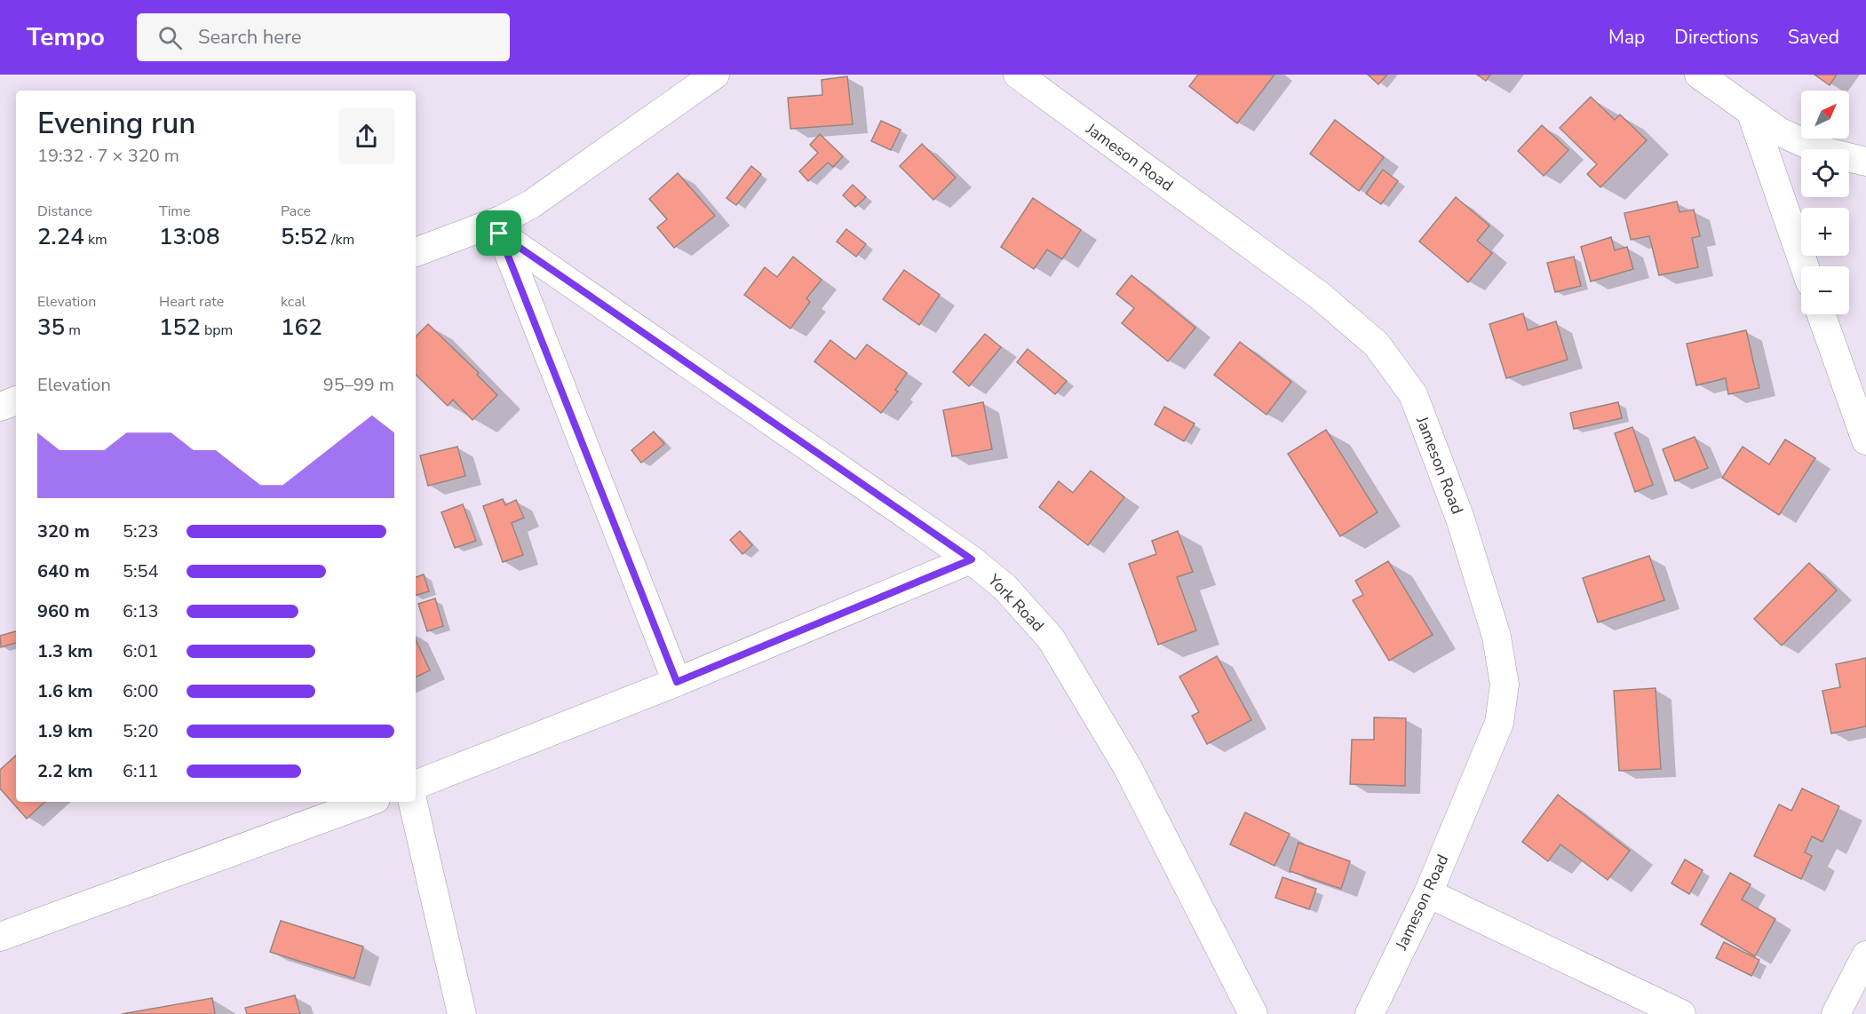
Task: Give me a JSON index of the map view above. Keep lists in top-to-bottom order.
{
  "streets": {
    "street": ["Jameson Road", "York Road"]
  },
  "north": "top right",
  "page": {
    "header": "Tempo",
    "search": "Search here",
    "nav": ["Map", "Directions", "Saved"],
    "map_buttons": ["+", "−"],
    "heading": ["Evening run", "19:32 · 7 × 320 m"],
    "stats": [
      ["Distance", "2.24 km"],
      ["Time", "13:08"],
      ["Pace", "5:52 /km"],
      ["Elevation", "35 m"],
      ["Heart rate", "152 bpm"],
      ["kcal", "162"]
    ],
    "chart": ["Elevation", "95–99 m"],
    "list": [
      {
        "name": "320 m",
        "note": "5:23"
      },
      {
        "name": "640 m",
        "note": "5:54"
      },
      {
        "name": "960 m",
        "note": "6:13"
      },
      {
        "name": "1.3 km",
        "note": "6:01"
      },
      {
        "name": "1.6 km",
        "note": "6:00"
      },
      {
        "name": "1.9 km",
        "note": "5:20"
      },
      {
        "name": "2.2 km",
        "note": "6:11"
      }
    ]
  }
}
